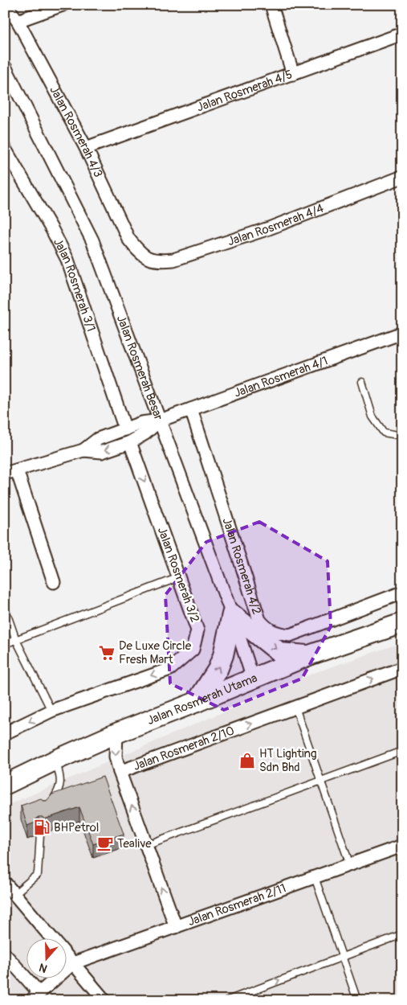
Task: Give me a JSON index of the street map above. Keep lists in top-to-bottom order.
{
  "streets": {
    "main road": ["Jalan Rosmerah Utama"],
    "street": [
      "Jalan Rosmerah 4/5",
      "Jalan Rosmerah 4/3",
      "Jalan Rosmerah 4/4",
      "Jalan Rosmerah 3/1",
      "Jalan Rosmerah Besar",
      "Jalan Rosmerah 4/1",
      "Jalan Rosmerah 4/2",
      "Jalan Rosmerah 3/2",
      "Jalan Rosmerah 2/10",
      "Jalan Rosmerah 2/11"
    ]
  },
  "crossings": [
    ["Jalan Rosmerah 4/5", "Jalan Rosmerah 4/3"],
    ["Jalan Rosmerah 4/3", "Jalan Rosmerah 4/4"],
    ["Jalan Rosmerah Besar", "Jalan Rosmerah 4/1"],
    ["Jalan Rosmerah Besar", "Jalan Rosmerah Utama"],
    ["Jalan Rosmerah 4/1", "Jalan Rosmerah 4/2"],
    ["Jalan Rosmerah 2/10", "Jalan Rosmerah 2/11"]
  ],
  "places": {
    "supermarket": ["De Luxe Circle Fresh Mart"],
    "shop": ["HT Lighting Sdn Bhd"],
    "fuel station": ["BHPetrol"],
    "cafe": ["Tealive"]
  },
  "north": "bottom"
}
